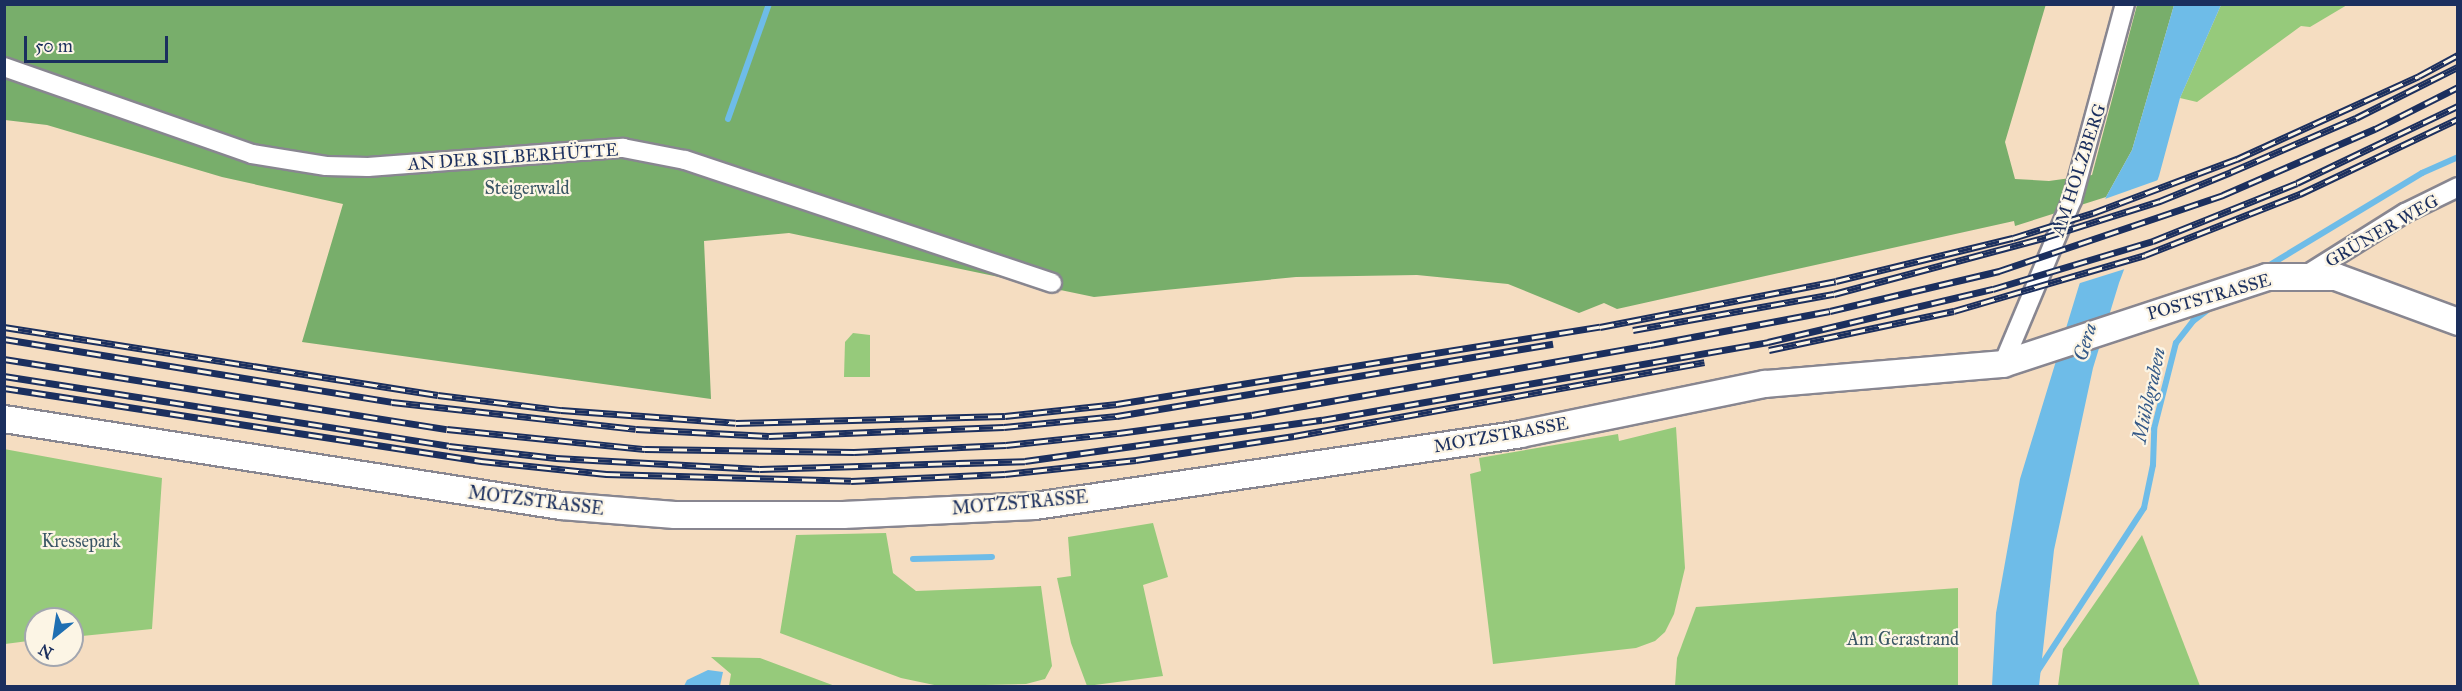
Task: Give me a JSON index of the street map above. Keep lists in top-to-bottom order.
{
  "streets": {
    "street": [
      "AN DER SILBERHÜTTE",
      "AM HOLZBERG",
      "GRÜNER WEG",
      "POSTSTRASSE",
      "MOTZSTRASSE"
    ]
  },
  "crossings": [
    ["AM HOLZBERG", "MOTZSTRASSE"],
    ["GRÜNER WEG", "POSTSTRASSE"],
    ["POSTSTRASSE", "MOTZSTRASSE"]
  ],
  "water": ["Gera", "Mühlgraben"],
  "parks": ["Steigerwald", "Kressepark", "Am Gerastrand"],
  "scale_bar": "50 m",
  "north": "bottom left"
}
